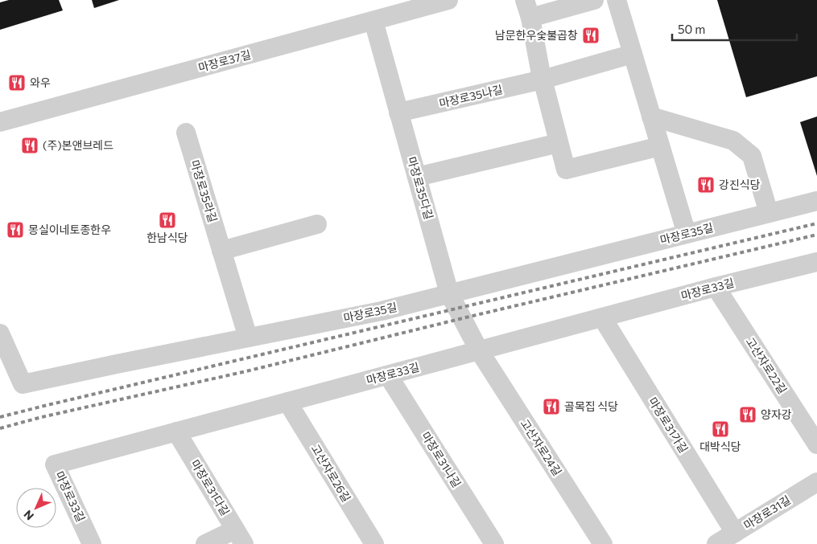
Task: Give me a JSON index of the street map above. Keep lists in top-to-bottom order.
{
  "streets": {
    "street": [
      "마장로37길",
      "마장로35나길",
      "마장로35다길",
      "마장로35라길",
      "마장로35길",
      "마장로33길",
      "고산자로22길",
      "마장로31가길",
      "고산자로24길",
      "마장로31나길",
      "고산자로26길",
      "마장로31다길",
      "마장로31길"
    ]
  },
  "crossings": [
    ["마장로37길", "마장로35다길"],
    ["마장로35나길", "마장로35다길"],
    ["마장로35다길", "마장로35길"],
    ["마장로35다길", "마장로33길"],
    ["마장로35다길", "고산자로24길"],
    ["마장로35라길", "마장로35길"],
    ["마장로33길", "고산자로22길"],
    ["마장로33길", "마장로31가길"],
    ["마장로33길", "고산자로24길"],
    ["마장로33길", "마장로31나길"],
    ["마장로33길", "고산자로26길"],
    ["마장로33길", "마장로31다길"],
    ["마장로31가길", "마장로31길"]
  ],
  "places": {
    "restaurant": [
      "남문한우숯불곱창",
      "와우",
      "(주)본앤브레드",
      "강진식당",
      "한남식당",
      "몽실이네토종한우",
      "골목집 식당",
      "양자강",
      "대박식당"
    ]
  },
  "scale_bar": "50 m",
  "north": "bottom left"
}
